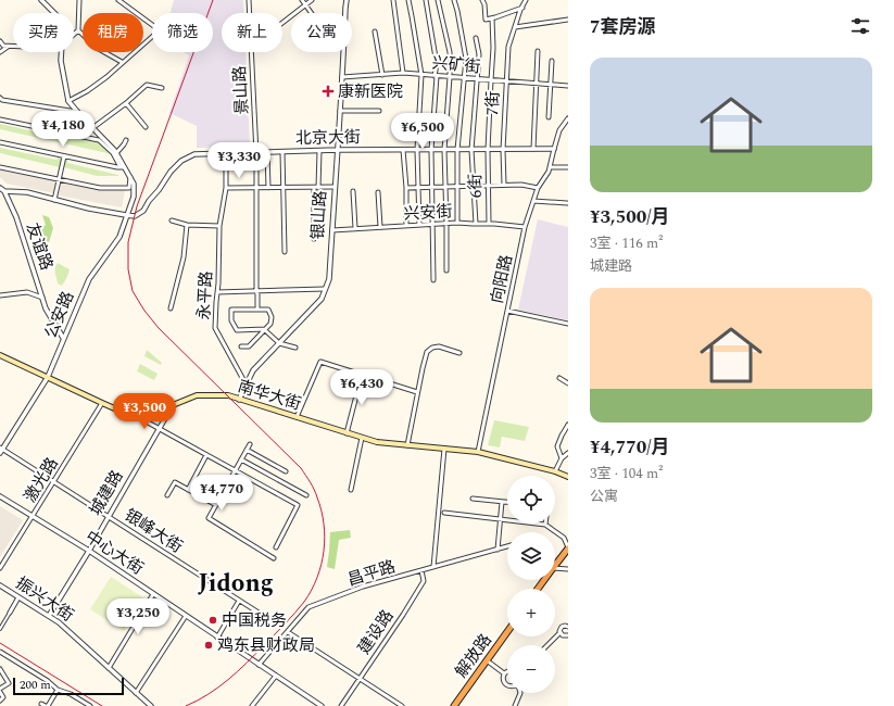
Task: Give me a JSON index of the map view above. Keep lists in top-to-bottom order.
{
  "streets": {
    "highway": ["解放路"],
    "main road": ["南华大街"],
    "street": [
      "兴矿街",
      "景山路",
      "7街",
      "北京大街",
      "6街",
      "兴安街",
      "银山路",
      "友谊路",
      "向阳路",
      "永平路",
      "公安路",
      "激光路",
      "城建路",
      "银峰大街",
      "中心大街",
      "昌平路",
      "振兴大街",
      "建设路"
    ]
  },
  "crossings": [
    ["兴矿街", "7街"],
    ["兴矿街", "6街"],
    ["兴矿街", "银山路"],
    ["景山路", "北京大街"],
    ["7街", "北京大街"],
    ["北京大街", "6街"],
    ["北京大街", "银山路"],
    ["北京大街", "友谊路"],
    ["北京大街", "向阳路"],
    ["北京大街", "永平路"],
    ["北京大街", "公安路"],
    ["6街", "兴安街"],
    ["兴安街", "银山路"],
    ["兴安街", "向阳路"],
    ["银山路", "永平路"],
    ["银山路", "南华大街"],
    ["友谊路", "公安路"],
    ["向阳路", "南华大街"],
    ["公安路", "银峰大街"],
    ["南华大街", "城建路"],
    ["激光路", "银峰大街"],
    ["激光路", "中心大街"],
    ["城建路", "银峰大街"],
    ["城建路", "中心大街"],
    ["城建路", "振兴大街"],
    ["中心大街", "昌平路"],
    ["昌平路", "建设路"]
  ],
  "districts": ["Jidong"],
  "places": {
    "health": ["康新医院"],
    "other": ["中国税务", "鸡东县财政局"]
  },
  "scale_bar": "200 m",
  "page": {
    "heading": "7套房源",
    "chip": [
      "买房",
      "租房",
      "筛选",
      "新上",
      "公寓"
    ],
    "list": [
      {
        "name": "¥3,500/月",
        "note": "3室 · 116 m² · 城建路"
      },
      {
        "name": "¥4,770/月",
        "note": "3室 · 104 m² · 公寓"
      }
    ],
    "price": [
      "¥4,180",
      "¥6,500",
      "¥3,330",
      "¥6,430",
      "¥3,500",
      "¥4,770",
      "¥3,250"
    ],
    "map_buttons": ["+", "−"],
    "scale": "200 m"
  }
}
